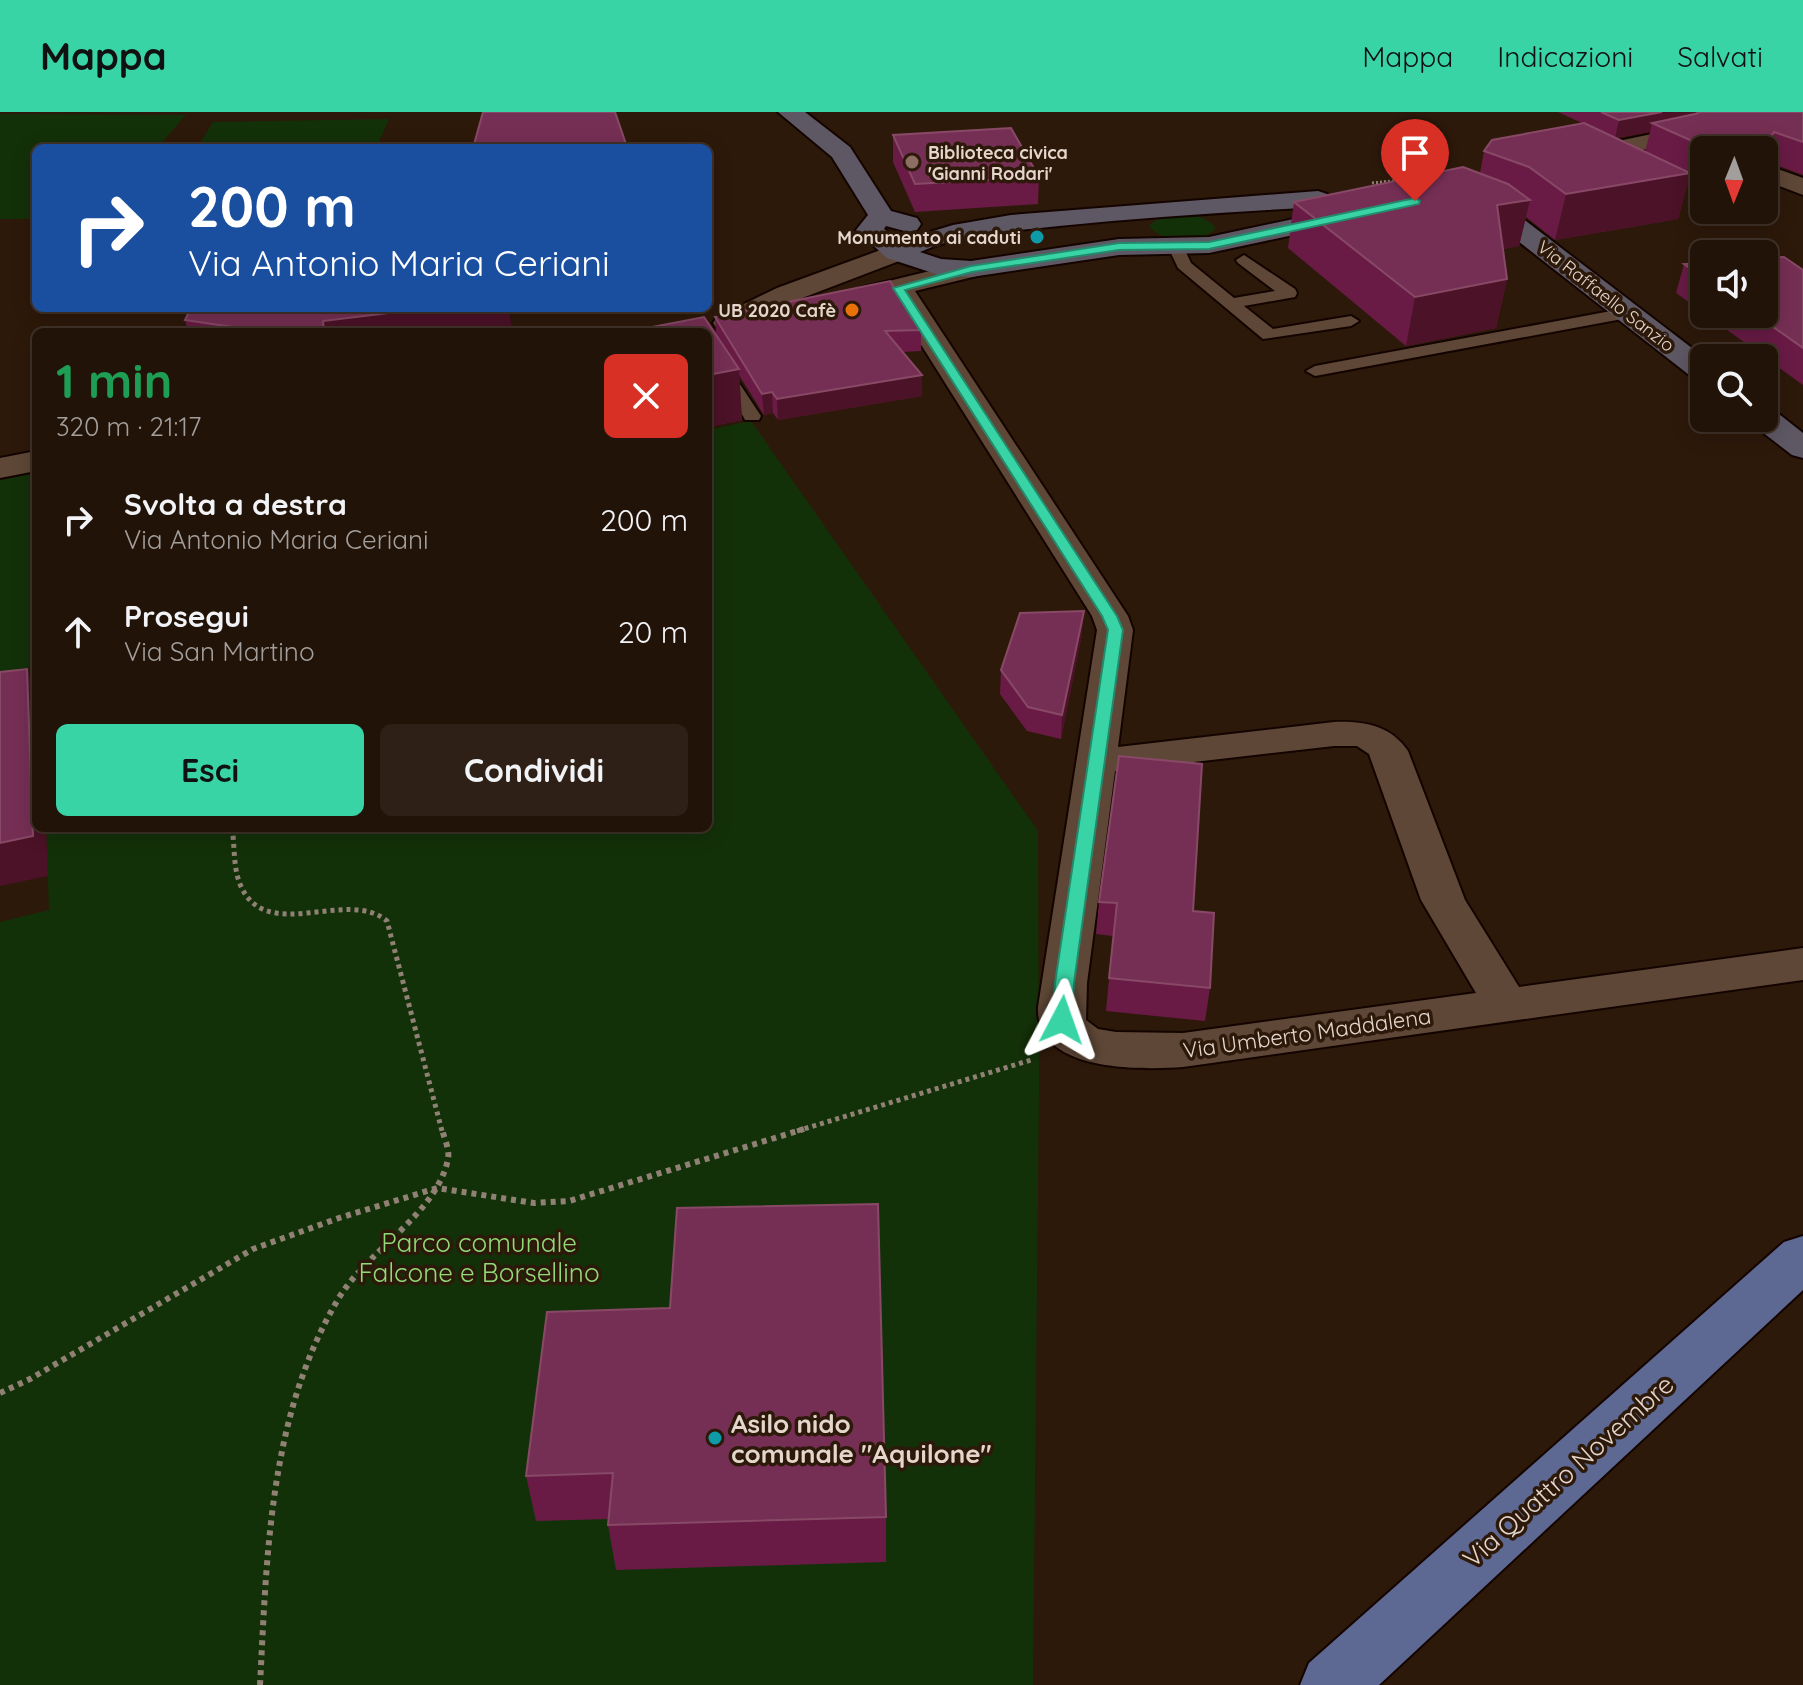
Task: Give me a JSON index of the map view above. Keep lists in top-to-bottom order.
{
  "streets": {
    "main road": ["Via Quattro Novembre"],
    "street": ["Via Raffaello Sanzio", "Via Umberto Maddalena"]
  },
  "parks": ["Parco comunale Falcone e Borsellino"],
  "places": [
    "Biblioteca civica 'Gianni Rodari'",
    "Monumento ai caduti",
    "UB 2020 Cafè",
    "Asilo nido comunale \"Aquilone\""
  ],
  "north": "bottom",
  "page": {
    "header": "Mappa",
    "nav": ["Mappa", "Indicazioni", "Salvati"],
    "turn": ["200 m", "Via Antonio Maria Ceriani"],
    "heading": ["1 min", "320 m · 21:17"],
    "list": [
      {
        "name": "Svolta a destra",
        "note": "Via Antonio Maria Ceriani",
        "value": "200 m"
      },
      {
        "name": "Prosegui",
        "note": "Via San Martino",
        "value": "20 m"
      }
    ],
    "buttons": ["Esci", "Condividi"]
  }
}
